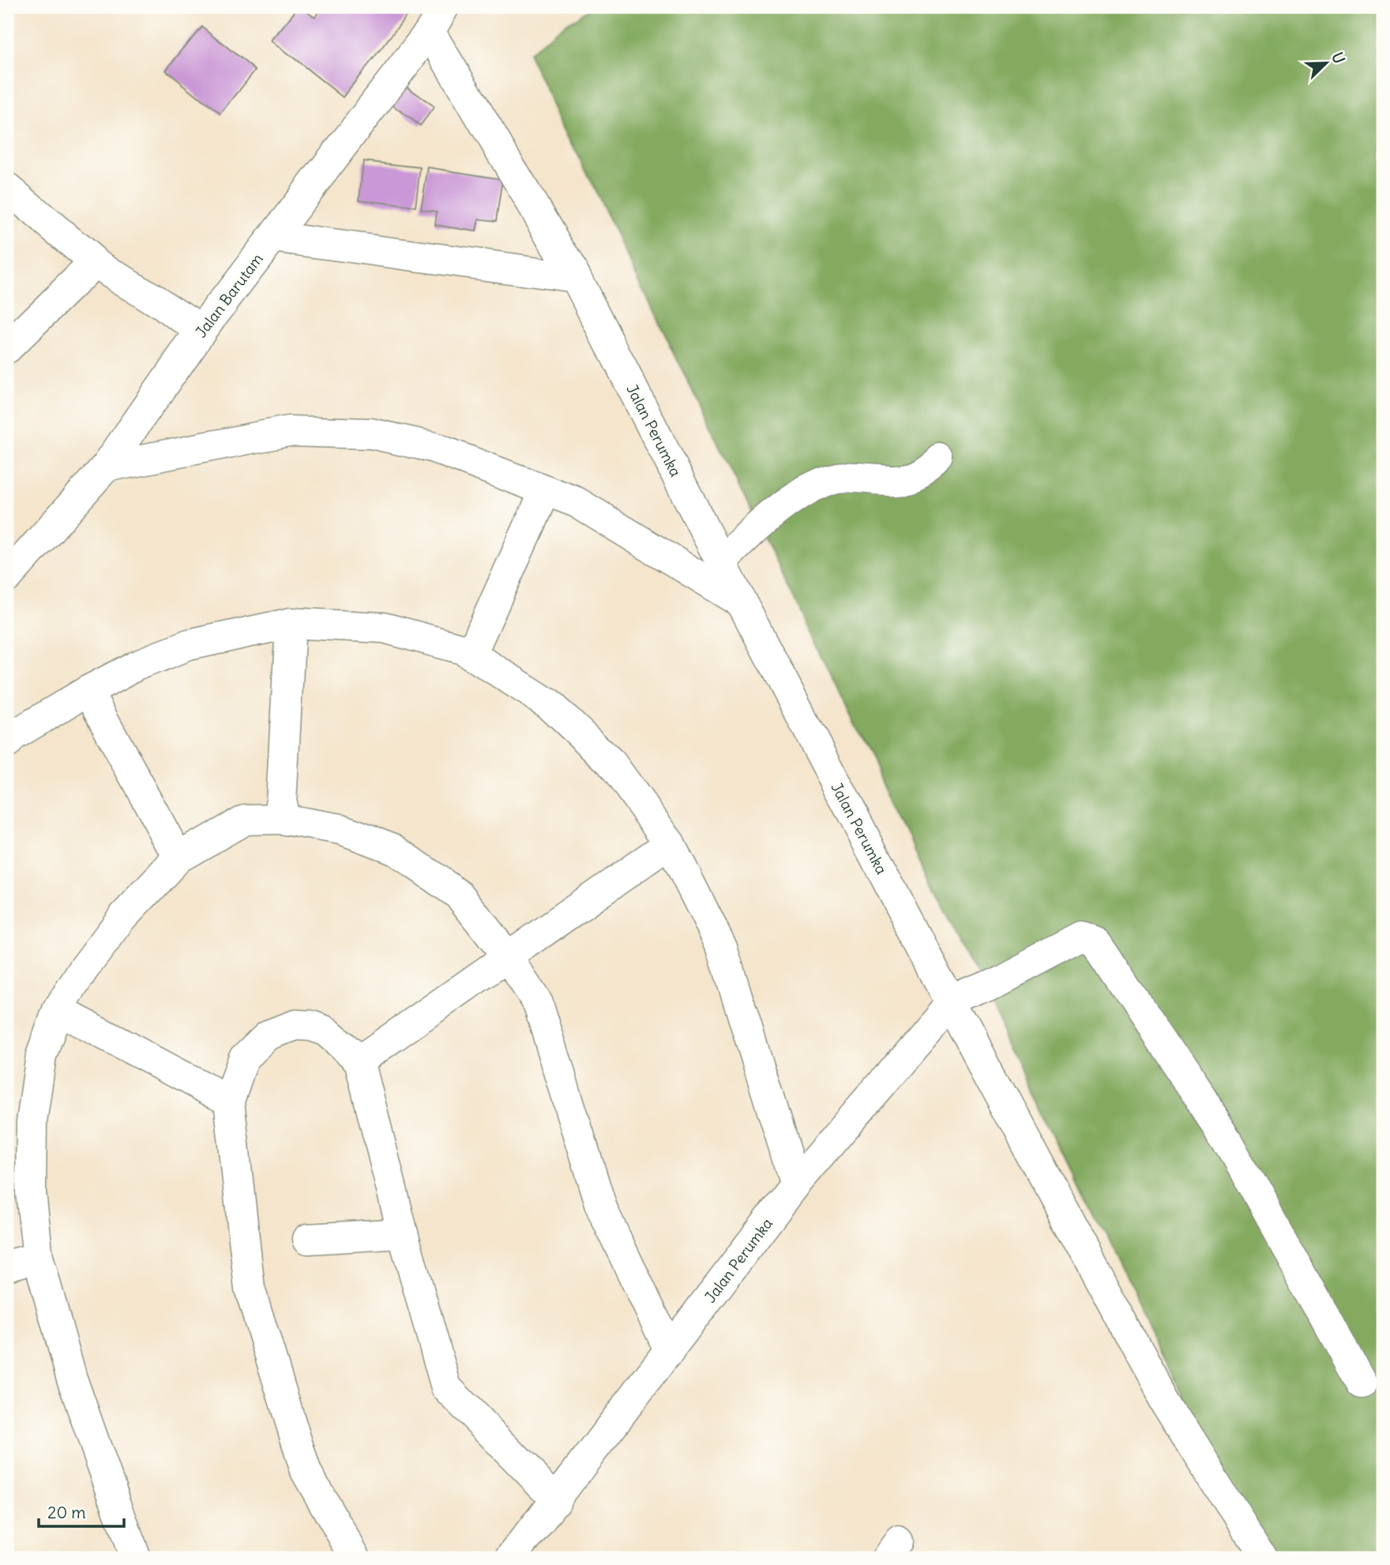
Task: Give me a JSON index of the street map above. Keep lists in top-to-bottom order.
{
  "streets": {
    "street": ["Jalan Barutam", "Jalan Perumka"]
  },
  "crossings": [
    ["Jalan Barutam", "Jalan Perumka"]
  ],
  "scale_bar": "20 m",
  "north": "top right"
}
